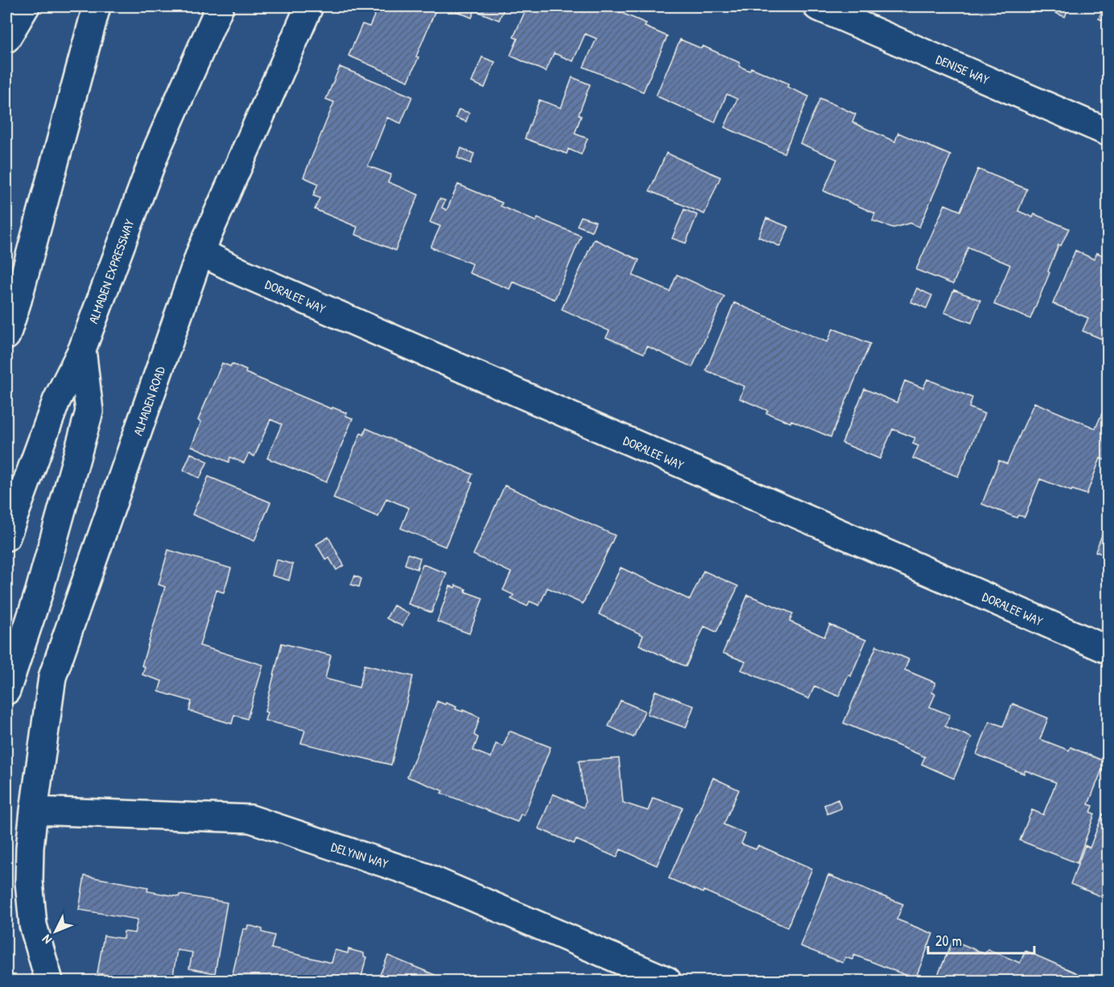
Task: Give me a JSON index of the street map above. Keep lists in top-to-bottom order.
{
  "streets": {
    "street": [
      "DENISE WAY",
      "ALMADEN EXPRESSWAY",
      "DORALEE WAY",
      "ALMADEN ROAD",
      "DELYNN WAY"
    ]
  },
  "crossings": [
    ["DORALEE WAY", "ALMADEN ROAD"],
    ["ALMADEN ROAD", "DELYNN WAY"]
  ],
  "scale_bar": "20 m",
  "north": "bottom left"
}
